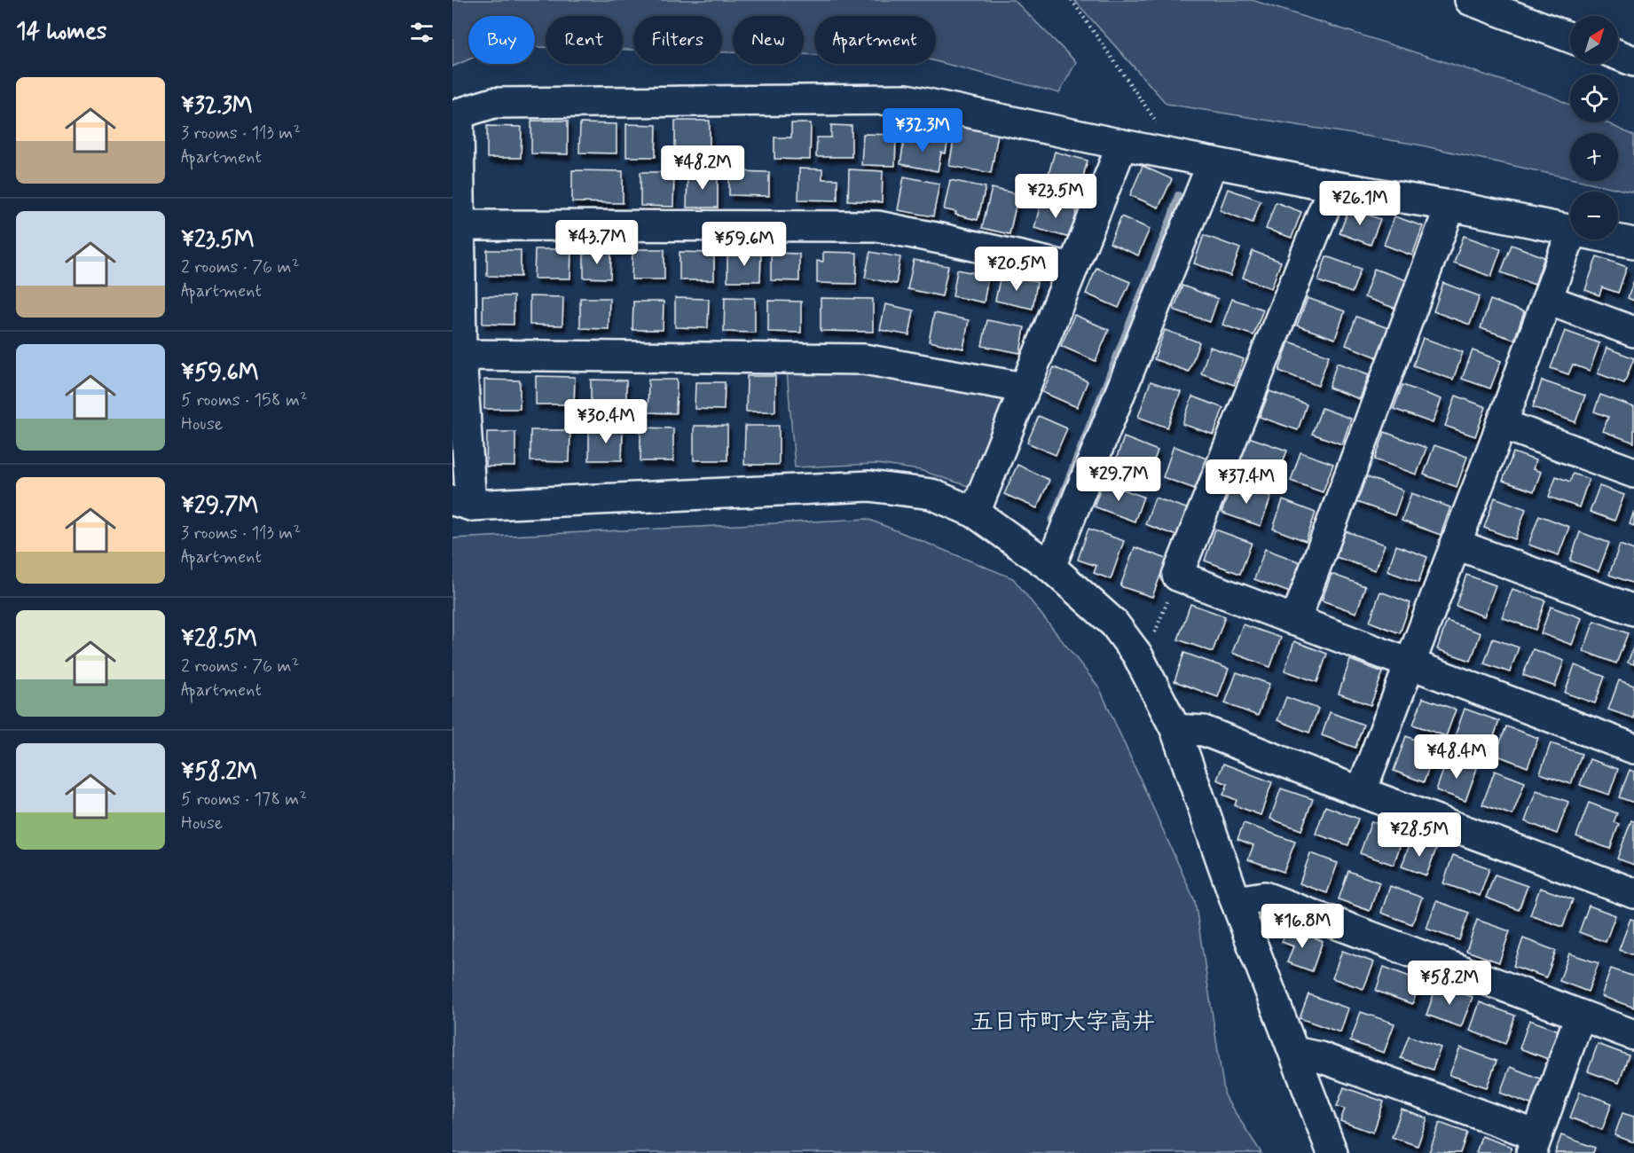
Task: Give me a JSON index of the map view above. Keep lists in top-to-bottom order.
{
  "districts": ["五日市町大字高井"],
  "north": "top right",
  "page": {
    "heading": "14 homes",
    "map_buttons": ["+", "−"],
    "chip": [
      "Buy",
      "Rent",
      "Filters",
      "New",
      "Apartment"
    ],
    "list": [
      {
        "name": "¥32.3M",
        "note": "3 rooms · 113 m² · Apartment"
      },
      {
        "name": "¥23.5M",
        "note": "2 rooms · 76 m² · Apartment"
      },
      {
        "name": "¥59.6M",
        "note": "5 rooms · 158 m² · House"
      },
      {
        "name": "¥29.7M",
        "note": "3 rooms · 113 m² · Apartment"
      },
      {
        "name": "¥28.5M",
        "note": "2 rooms · 76 m² · Apartment"
      },
      {
        "name": "¥58.2M",
        "note": "5 rooms · 178 m² · House"
      }
    ],
    "price": [
      "¥32.3M",
      "¥48.2M",
      "¥23.5M",
      "¥26.1M",
      "¥43.7M",
      "¥59.6M",
      "¥20.5M",
      "¥30.4M",
      "¥29.7M",
      "¥37.4M",
      "¥48.4M",
      "¥28.5M",
      "¥16.8M",
      "¥58.2M"
    ]
  }
}
